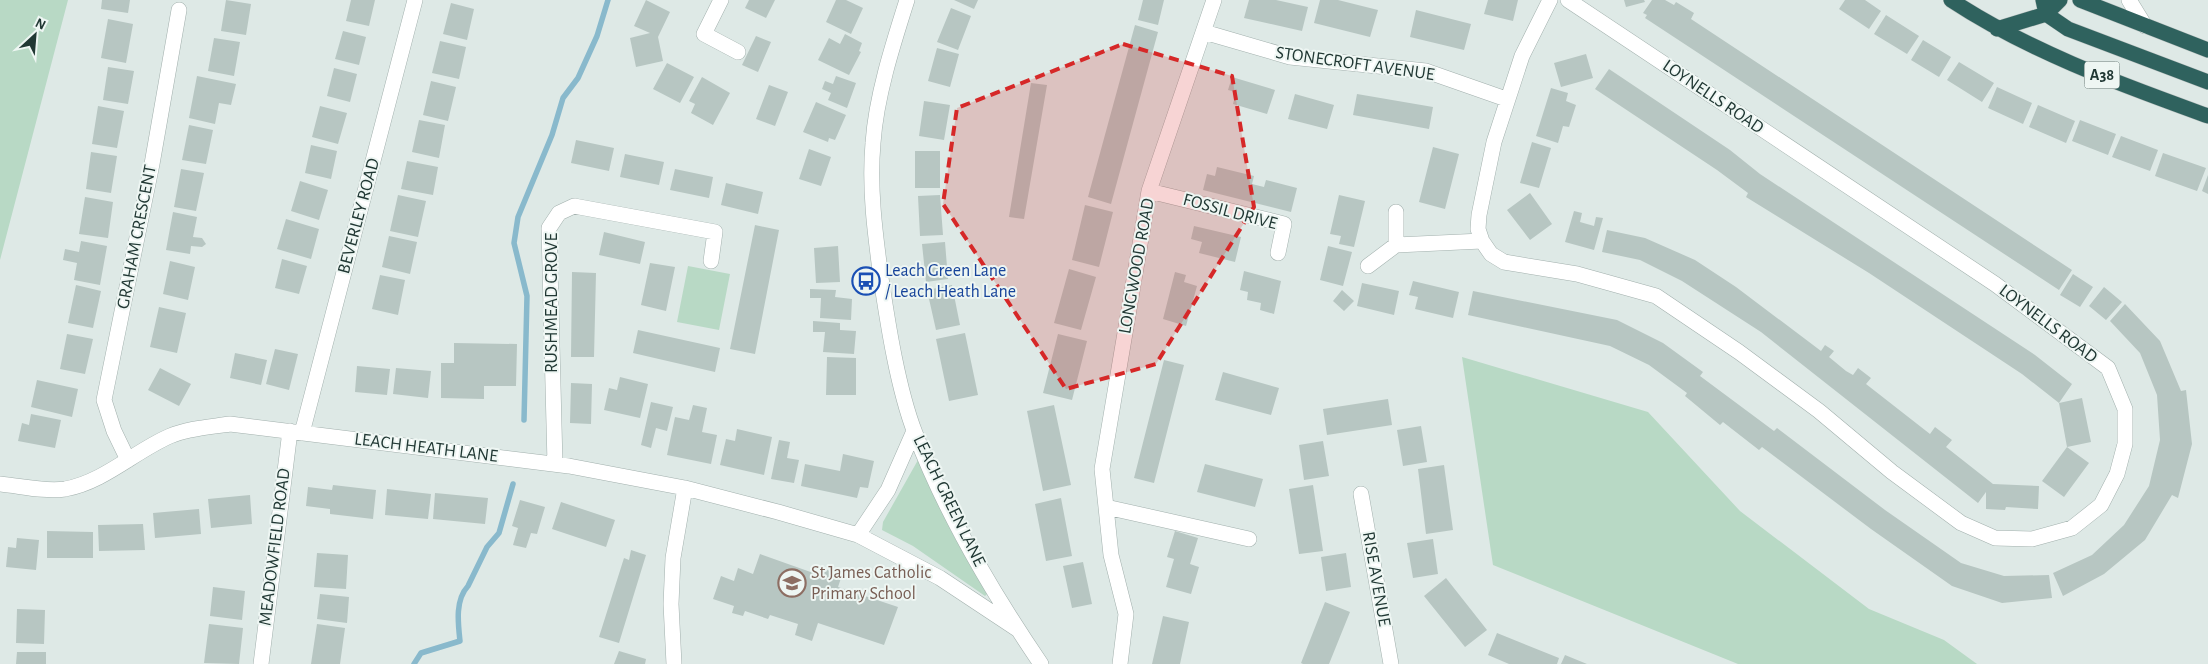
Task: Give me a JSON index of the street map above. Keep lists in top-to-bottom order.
{
  "streets": {
    "highway": ["A38"],
    "street": [
      "STONECROFT AVENUE",
      "LOYNELLS ROAD",
      "FOSSIL DRIVE",
      "BEVERLEY ROAD",
      "GRAHAM CRESCENT",
      "LONGWOOD ROAD",
      "RUSHMEAD GROVE",
      "LEACH HEATH LANE",
      "LEACH GREEN LANE",
      "MEADOWFIELD ROAD",
      "RISE AVENUE"
    ]
  },
  "crossings": [
    ["STONECROFT AVENUE", "LONGWOOD ROAD"],
    ["FOSSIL DRIVE", "LONGWOOD ROAD"],
    ["BEVERLEY ROAD", "LEACH HEATH LANE"],
    ["BEVERLEY ROAD", "MEADOWFIELD ROAD"],
    ["GRAHAM CRESCENT", "LEACH HEATH LANE"],
    ["RUSHMEAD GROVE", "LEACH HEATH LANE"],
    ["LEACH HEATH LANE", "LEACH GREEN LANE"],
    ["LEACH HEATH LANE", "MEADOWFIELD ROAD"]
  ],
  "places": {
    "bus stop": ["Leach Green Lane / Leach Heath Lane"],
    "school or university": ["St James Catholic Primary School"]
  },
  "north": "top right"
}
